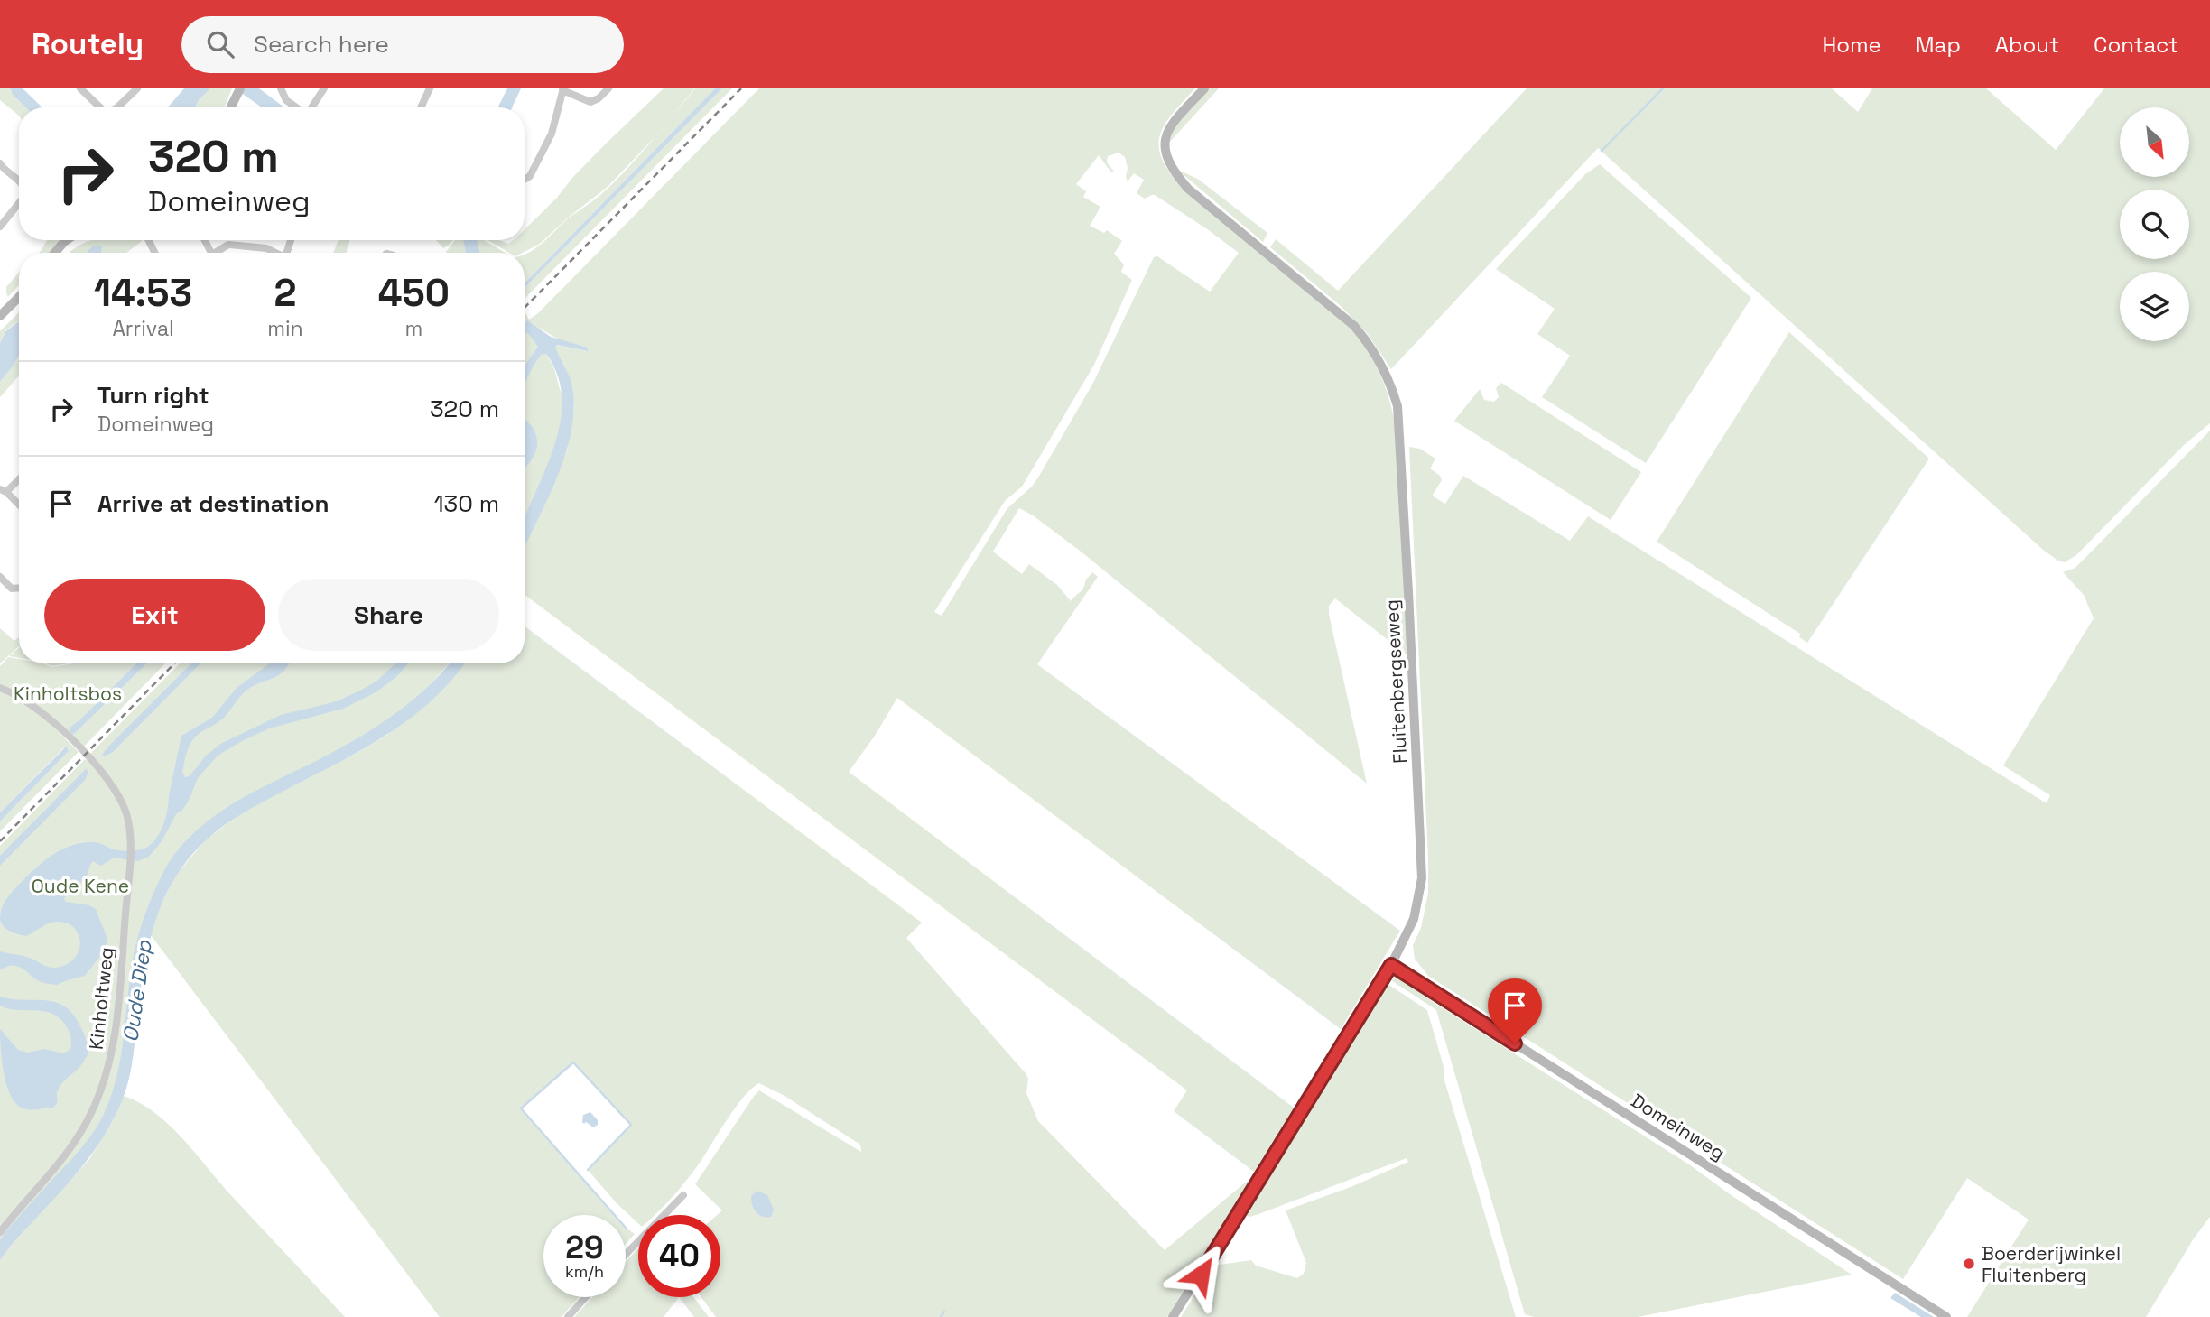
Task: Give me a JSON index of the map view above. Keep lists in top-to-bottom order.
{
  "streets": {
    "street": ["Fluitenbergseweg", "Kinholtweg", "Domeinweg"]
  },
  "crossings": [
    ["Fluitenbergseweg", "Domeinweg"]
  ],
  "water": ["Oude Diep"],
  "parks": ["Kinholtsbos", "Oude Kene"],
  "places": ["Boerderijwinkel Fluitenberg"],
  "north": "bottom right",
  "page": {
    "header": "Routely",
    "search": "Search here",
    "nav": [
      "Home",
      "Map",
      "About",
      "Contact"
    ],
    "turn": ["320 m", "Domeinweg"],
    "eta": [
      "14:53",
      "Arrival",
      "2",
      "min",
      "450",
      "m"
    ],
    "list": [
      {
        "name": "Turn right",
        "note": "Domeinweg",
        "value": "320 m"
      },
      {
        "name": "Arrive at destination",
        "value": "130 m"
      }
    ],
    "buttons": ["Exit", "Share"],
    "speed": "29 km/h",
    "limit": "40"
  }
}
